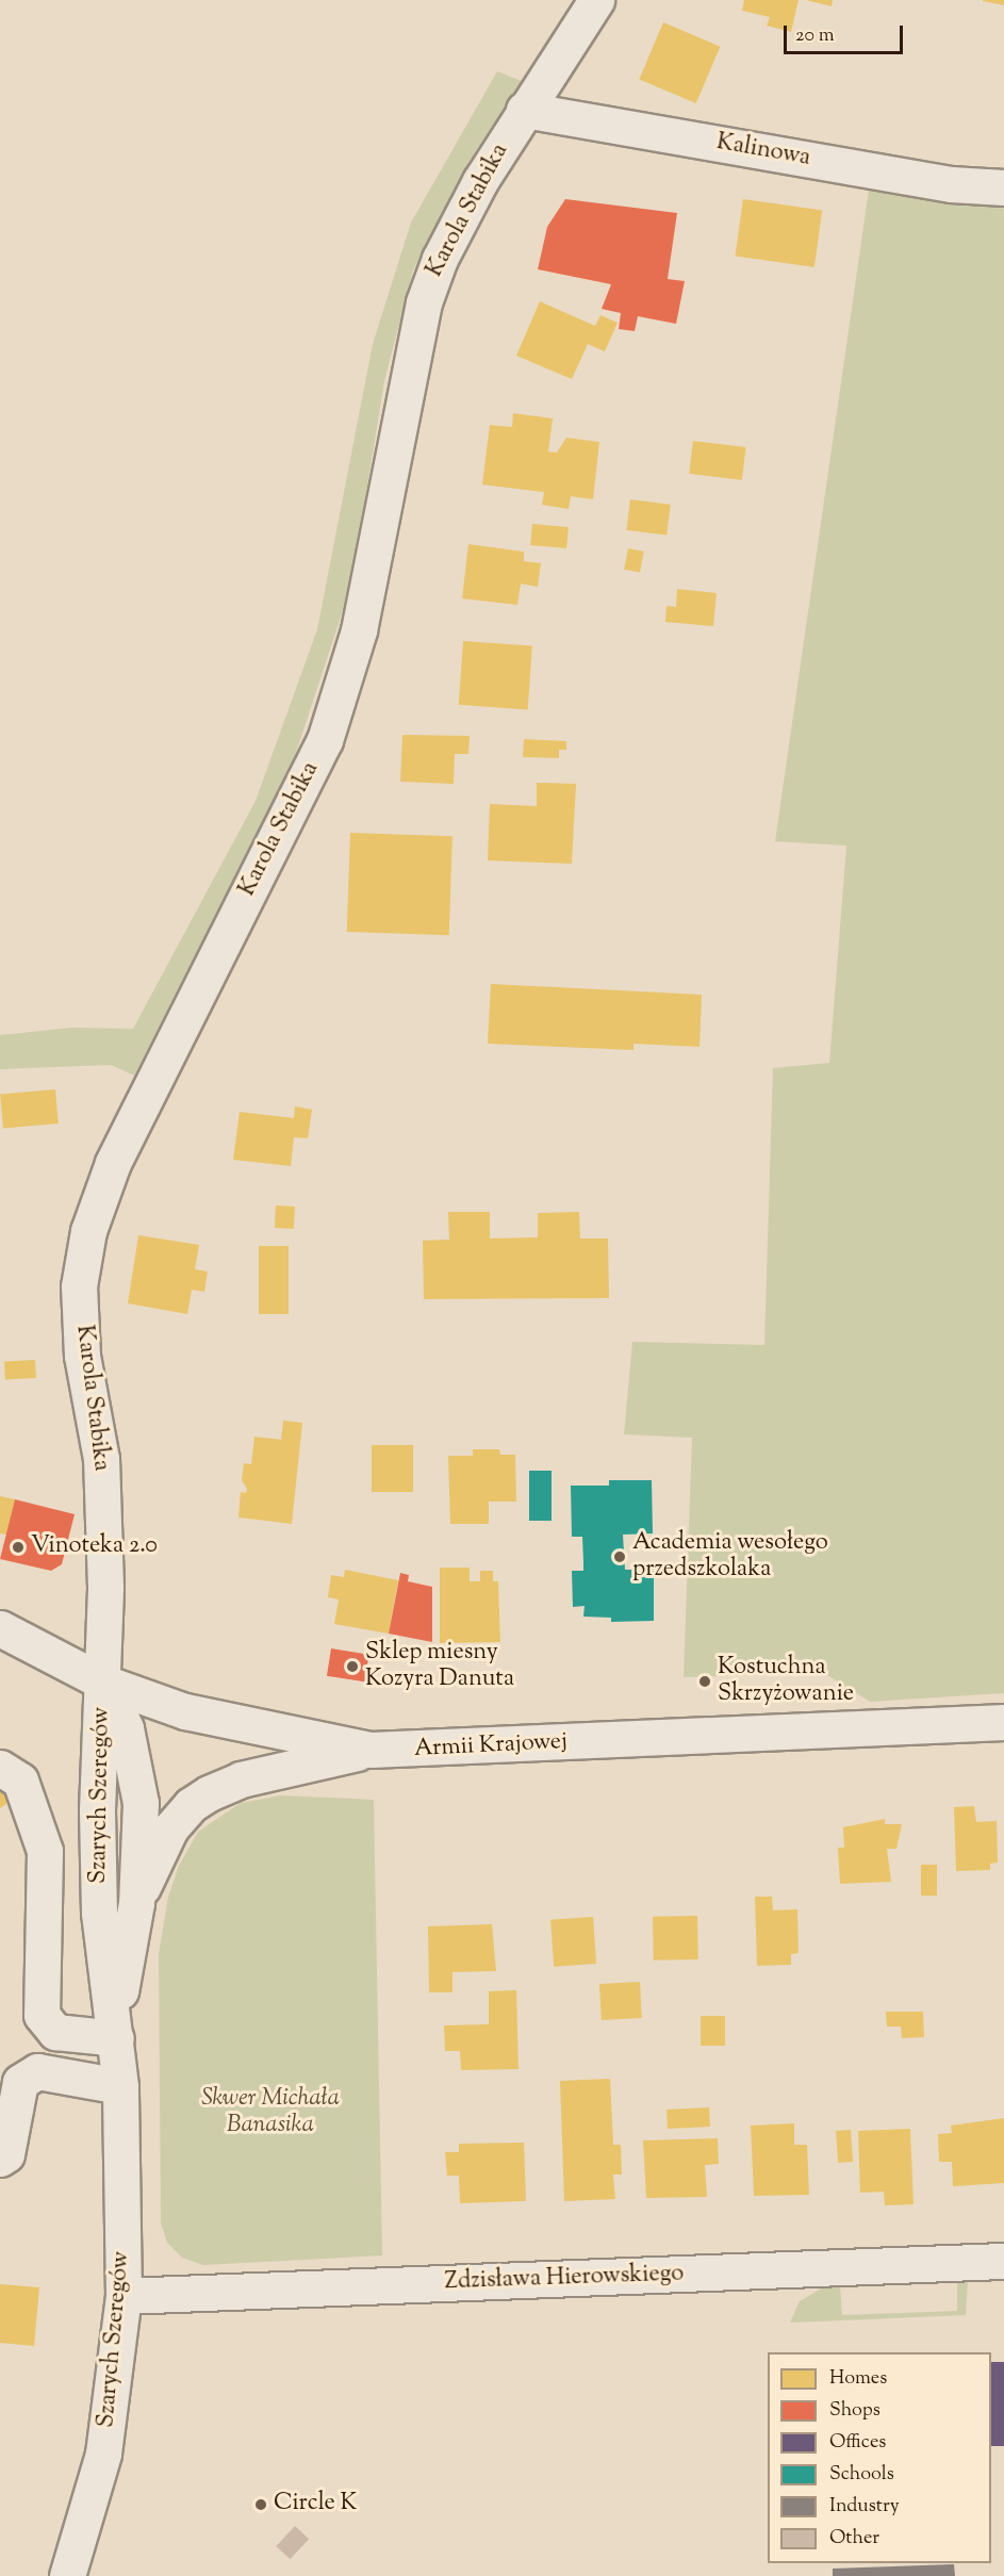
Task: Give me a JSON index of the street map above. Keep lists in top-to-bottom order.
{
  "streets": {
    "street": [
      "Kalinowa",
      "Karola Stabika",
      "Armii Krajowej",
      "Szarych Szeregów",
      "Zdzisława Hierowskiego"
    ]
  },
  "crossings": [
    ["Kalinowa", "Karola Stabika"],
    ["Karola Stabika", "Armii Krajowej"],
    ["Karola Stabika", "Szarych Szeregów"],
    ["Armii Krajowej", "Szarych Szeregów"],
    ["Szarych Szeregów", "Zdzisława Hierowskiego"]
  ],
  "parks": ["Skwer Michała Banasika"],
  "places": [
    "Vinoteka 2.0",
    "Academia wesołego przedszkolaka",
    "Sklep miesny Kozyra Danuta",
    "Kostuchna Skrzyżowanie",
    "Circle K"
  ],
  "legend": [
    "Homes",
    "Shops",
    "Offices",
    "Schools",
    "Industry",
    "Other"
  ],
  "scale_bar": "20 m"
}
